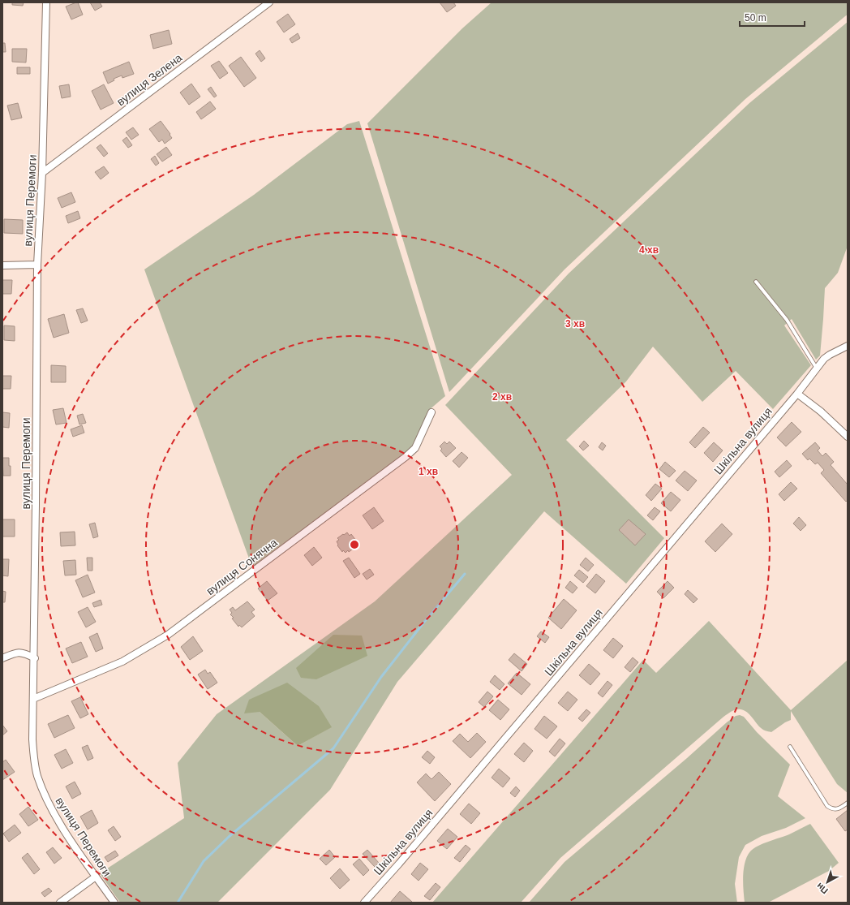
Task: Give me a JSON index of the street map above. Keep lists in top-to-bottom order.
{
  "streets": {
    "street": [
      "вулиця Зелена",
      "вулиця Перемоги",
      "Шкільна вулиця",
      "вулиця Сонячна"
    ]
  },
  "crossings": [
    ["вулиця Зелена", "вулиця Перемоги"],
    ["вулиця Перемоги", "вулиця Сонячна"]
  ],
  "scale_bar": "50 m",
  "north": "bottom left",
  "rings": [
    "4 хв",
    "3 хв",
    "2 хв",
    "1 хв"
  ]
}
